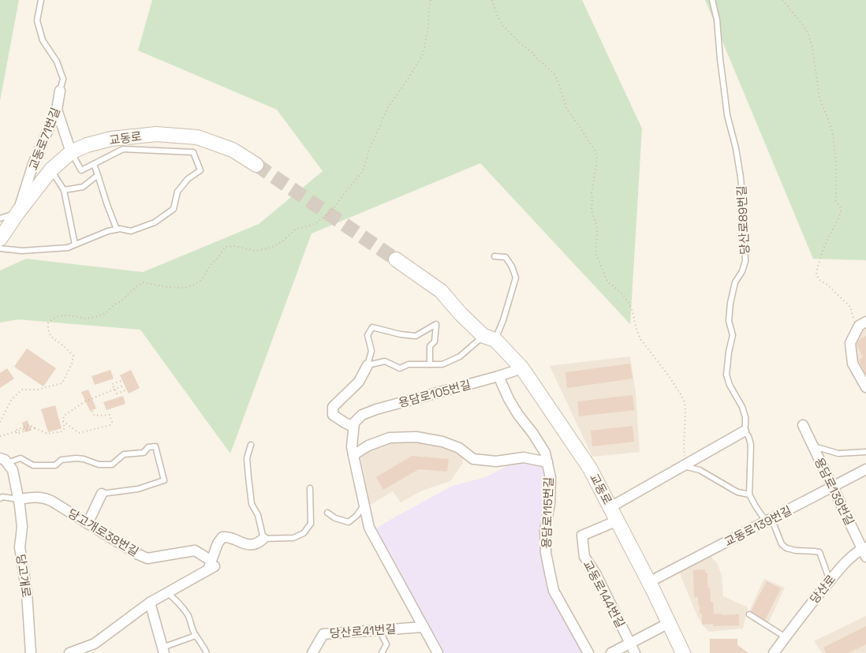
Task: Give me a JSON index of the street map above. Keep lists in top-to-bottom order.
{
  "streets": {
    "street": [
      "교동로",
      "교동로71번길",
      "용담로105번길",
      "용담로139번길",
      "용담로115번길",
      "교동로139번길",
      "당고개로38번길",
      "당고개로",
      "당산로",
      "교동로144번길",
      "당산로41번길"
    ],
    "lane": ["당산로89번길"]
  },
  "crossings": [
    ["교동로", "교동로71번길"],
    ["교동로", "용담로105번길"],
    ["교동로", "교동로139번길"],
    ["교동로", "교동로144번길"],
    ["용담로105번길", "용담로115번길"],
    ["용담로139번길", "교동로139번길"],
    ["용담로139번길", "당산로"],
    ["당고개로38번길", "당고개로"]
  ]
}
